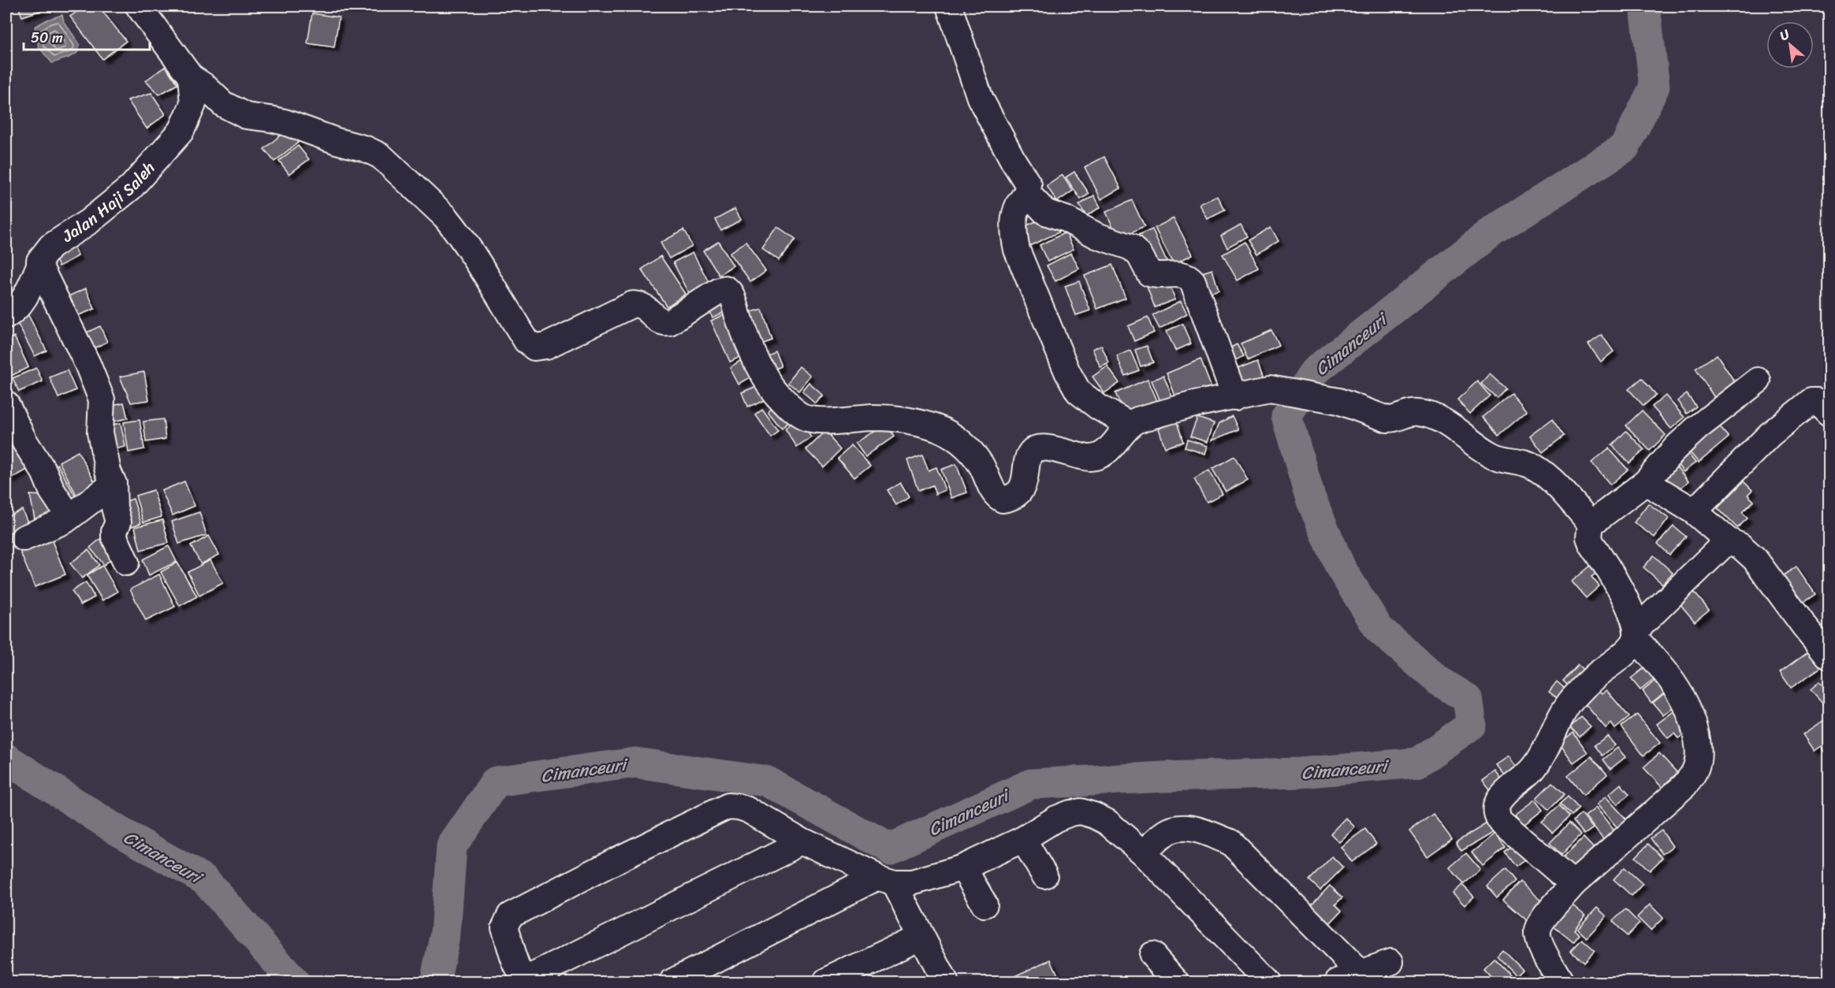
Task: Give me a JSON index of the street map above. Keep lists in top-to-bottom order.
{
  "streets": {
    "street": ["Jalan Haji Saleh"]
  },
  "water": ["Cimanceuri"],
  "scale_bar": "50 m",
  "north": "top left"
}
